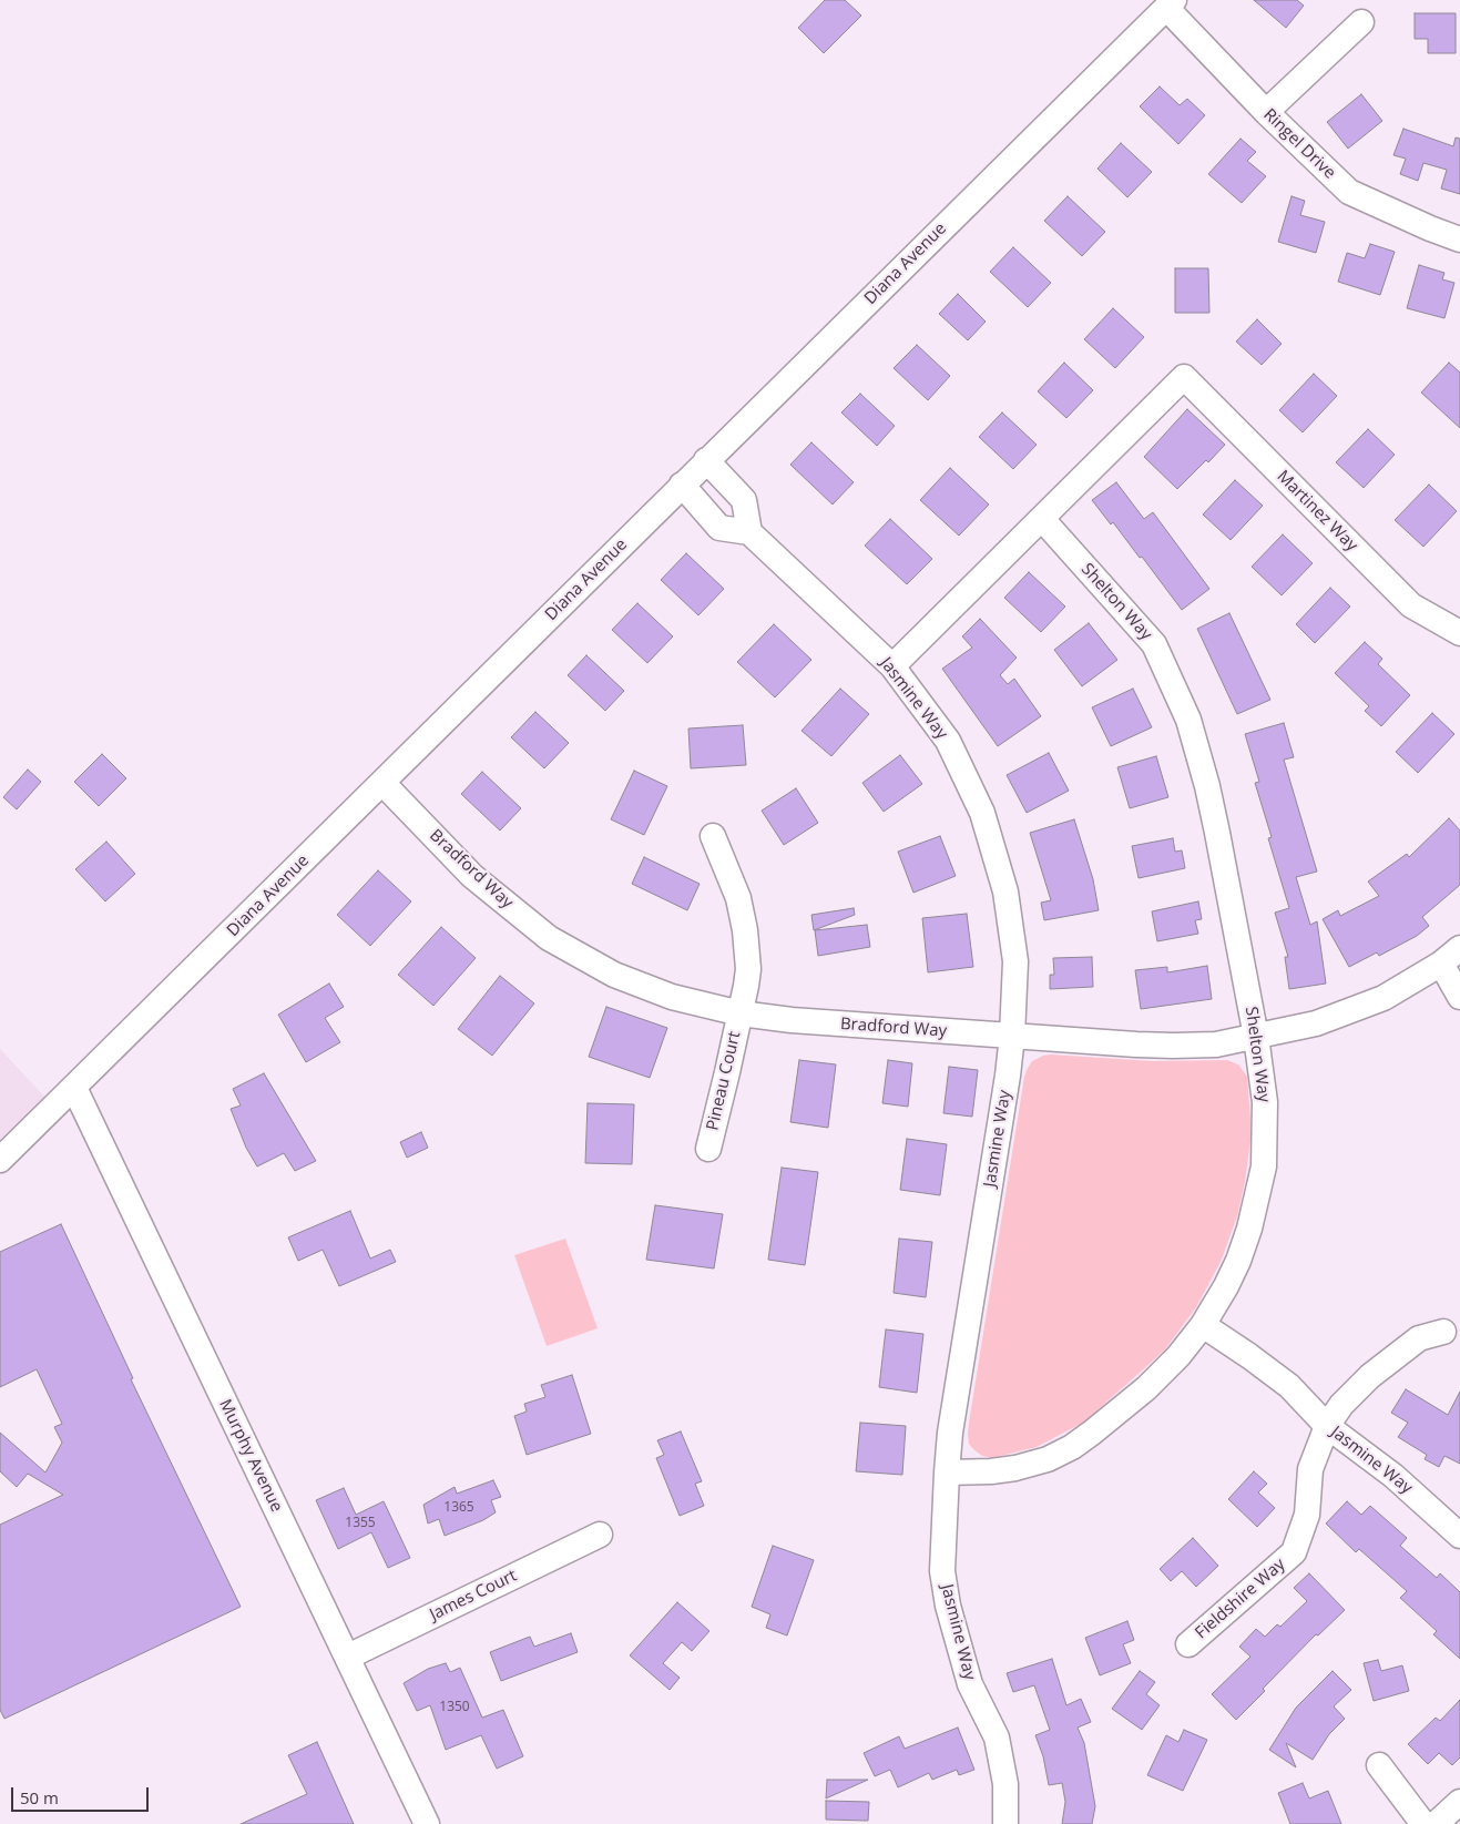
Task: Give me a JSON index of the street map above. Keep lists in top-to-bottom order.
{
  "streets": {
    "street": [
      "Ringel Drive",
      "Diana Avenue",
      "Martinez Way",
      "Shelton Way",
      "Jasmine Way",
      "Bradford Way",
      "Pineau Court",
      "Murphy Avenue",
      "James Court",
      "Fieldshire Way"
    ]
  },
  "crossings": [
    ["Ringel Drive", "Diana Avenue"],
    ["Diana Avenue", "Bradford Way"],
    ["Diana Avenue", "Murphy Avenue"],
    ["Martinez Way", "Shelton Way"],
    ["Shelton Way", "Jasmine Way"],
    ["Shelton Way", "Bradford Way"],
    ["Jasmine Way", "Bradford Way"],
    ["Jasmine Way", "Fieldshire Way"],
    ["Bradford Way", "Pineau Court"],
    ["Murphy Avenue", "James Court"]
  ],
  "house_numbers": ["1365", "1355", "1350"],
  "scale_bar": "50 m"
}
